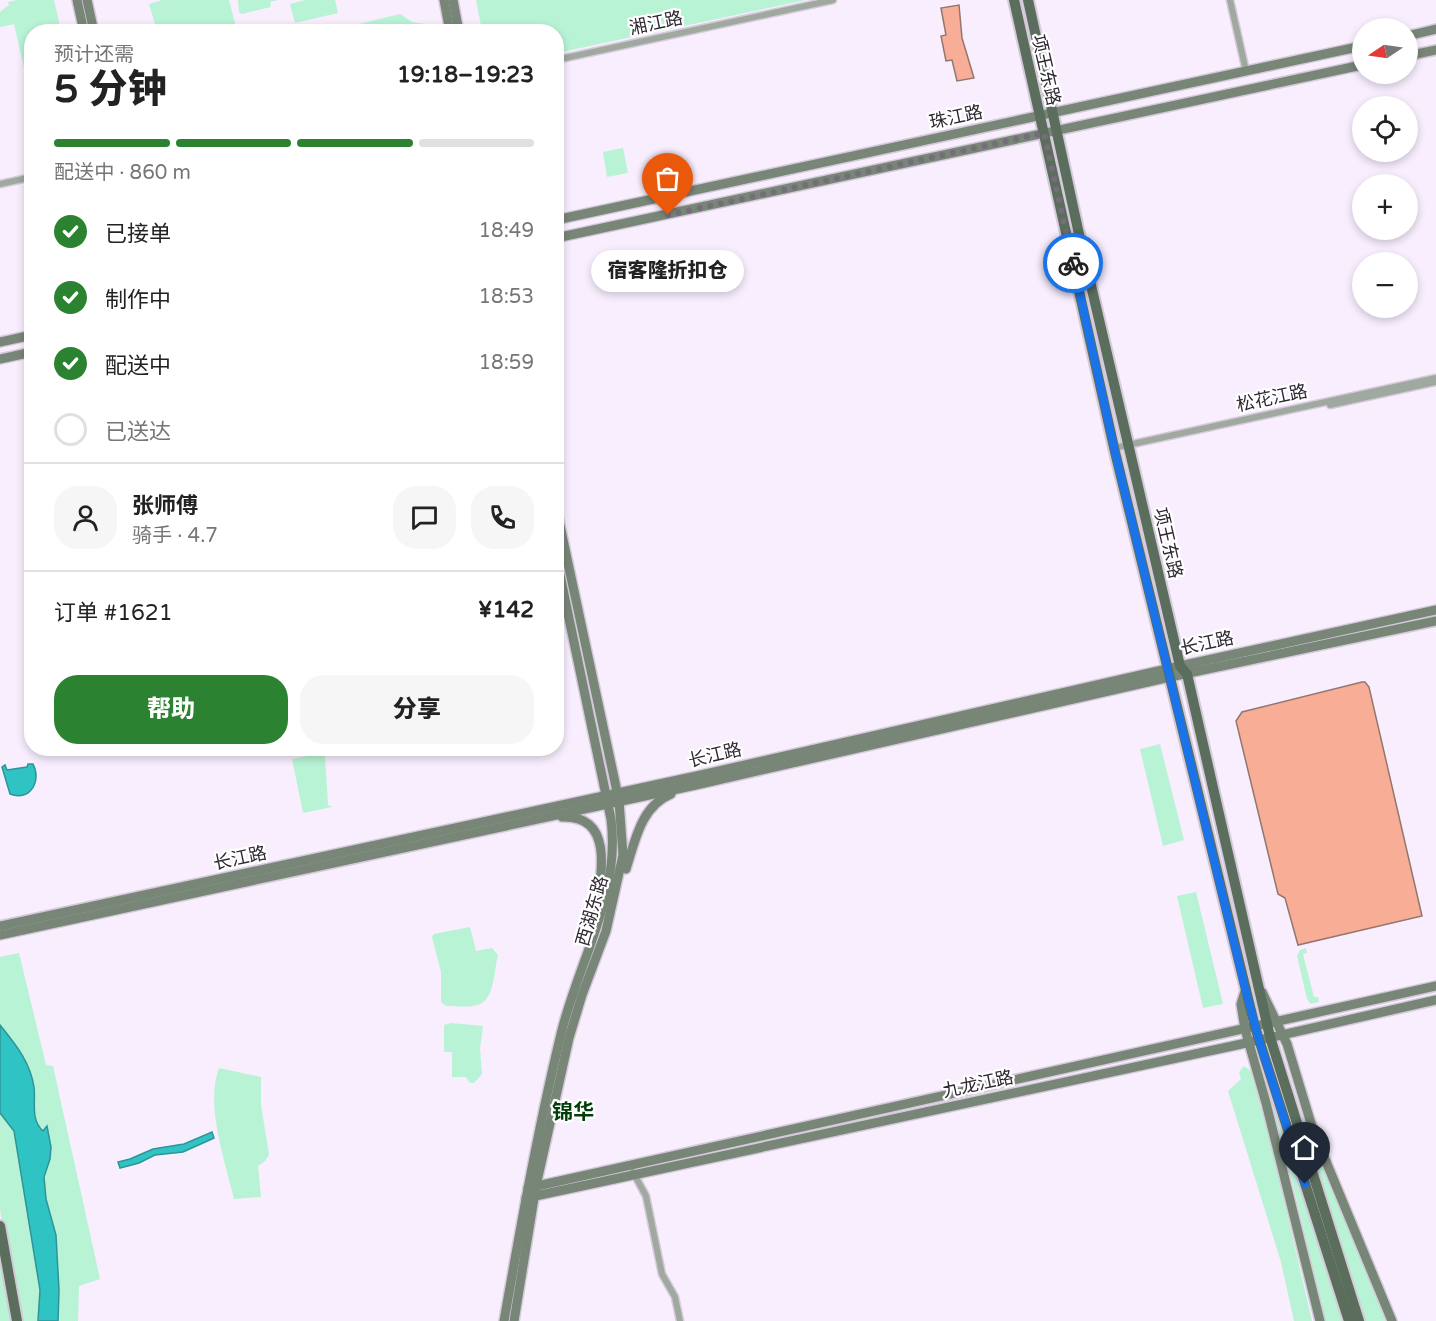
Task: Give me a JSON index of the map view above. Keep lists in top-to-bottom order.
{
  "streets": {
    "main road": ["项王东路"],
    "street": [
      "湘江路",
      "珠江路",
      "松花江路",
      "长江路",
      "西湖东路",
      "九龙江路"
    ]
  },
  "crossings": [
    ["项王东路", "珠江路"],
    ["项王东路", "松花江路"],
    ["项王东路", "长江路"],
    ["项王东路", "九龙江路"],
    ["长江路", "西湖东路"],
    ["西湖东路", "九龙江路"]
  ],
  "districts": ["锦华"],
  "places": ["宿客隆折扣仓"],
  "north": "left",
  "page": {
    "map_buttons": ["+", "−"],
    "heading": ["5 分钟", "预计还需", "19:18–19:23"],
    "panel": [
      "张师傅",
      "骑手 · 4.7",
      "订单 #1621",
      "¥142"
    ],
    "bar": "配送中 · 860 m",
    "list": [
      ["已接单", "18:49"],
      ["制作中", "18:53"],
      ["配送中", "18:59"],
      "已送达"
    ],
    "bubble": "宿客隆折扣仓",
    "buttons": ["帮助", "分享"]
  }
}
